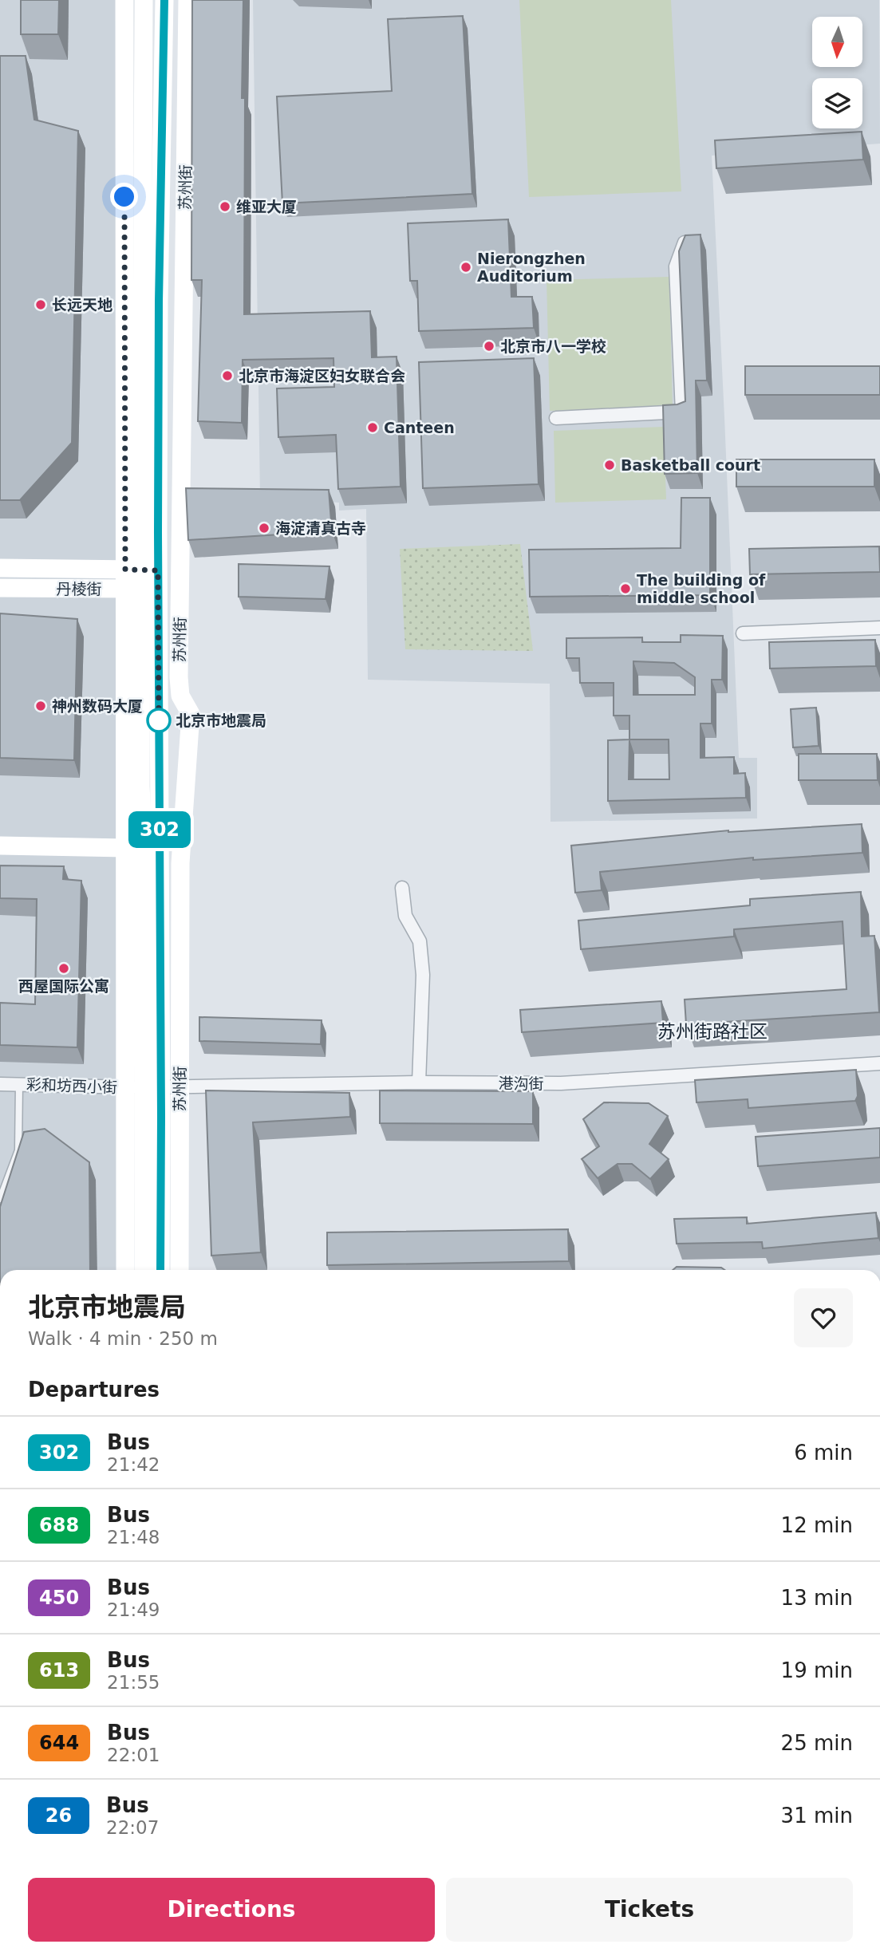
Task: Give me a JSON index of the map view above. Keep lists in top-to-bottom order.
{
  "streets": {
    "street": [
      "苏州街",
      "丹棱街",
      "港沟街",
      "彩和坊西小街"
    ]
  },
  "crossings": [
    ["苏州街", "丹棱街"],
    ["苏州街", "港沟街"],
    ["苏州街", "彩和坊西小街"],
    ["港沟街", "彩和坊西小街"]
  ],
  "districts": ["苏州街路社区"],
  "places": [
    "维亚大厦",
    "Nierongzhen Auditorium",
    "长远天地",
    "北京市八一学校",
    "北京市海淀区妇女联合会",
    "Canteen",
    "Basketball court",
    "海淀清真古寺",
    "The building of middle school",
    "神州数码大厦",
    "北京市地震局",
    "西屋国际公寓"
  ],
  "lines": ["bus line 302"],
  "north": "bottom",
  "page": {
    "on_map": "302",
    "heading": [
      ["北京市地震局", "Walk · 4 min · 250 m"],
      "Departures"
    ],
    "list": [
      {
        "mark": "302",
        "name": "Bus",
        "note": "21:42",
        "value": "6 min"
      },
      {
        "mark": "688",
        "name": "Bus",
        "note": "21:48",
        "value": "12 min"
      },
      {
        "mark": "450",
        "name": "Bus",
        "note": "21:49",
        "value": "13 min"
      },
      {
        "mark": "613",
        "name": "Bus",
        "note": "21:55",
        "value": "19 min"
      },
      {
        "mark": "644",
        "name": "Bus",
        "note": "22:01",
        "value": "25 min"
      },
      {
        "mark": "26",
        "name": "Bus",
        "note": "22:07",
        "value": "31 min"
      }
    ],
    "buttons": ["Directions", "Tickets"]
  }
}
